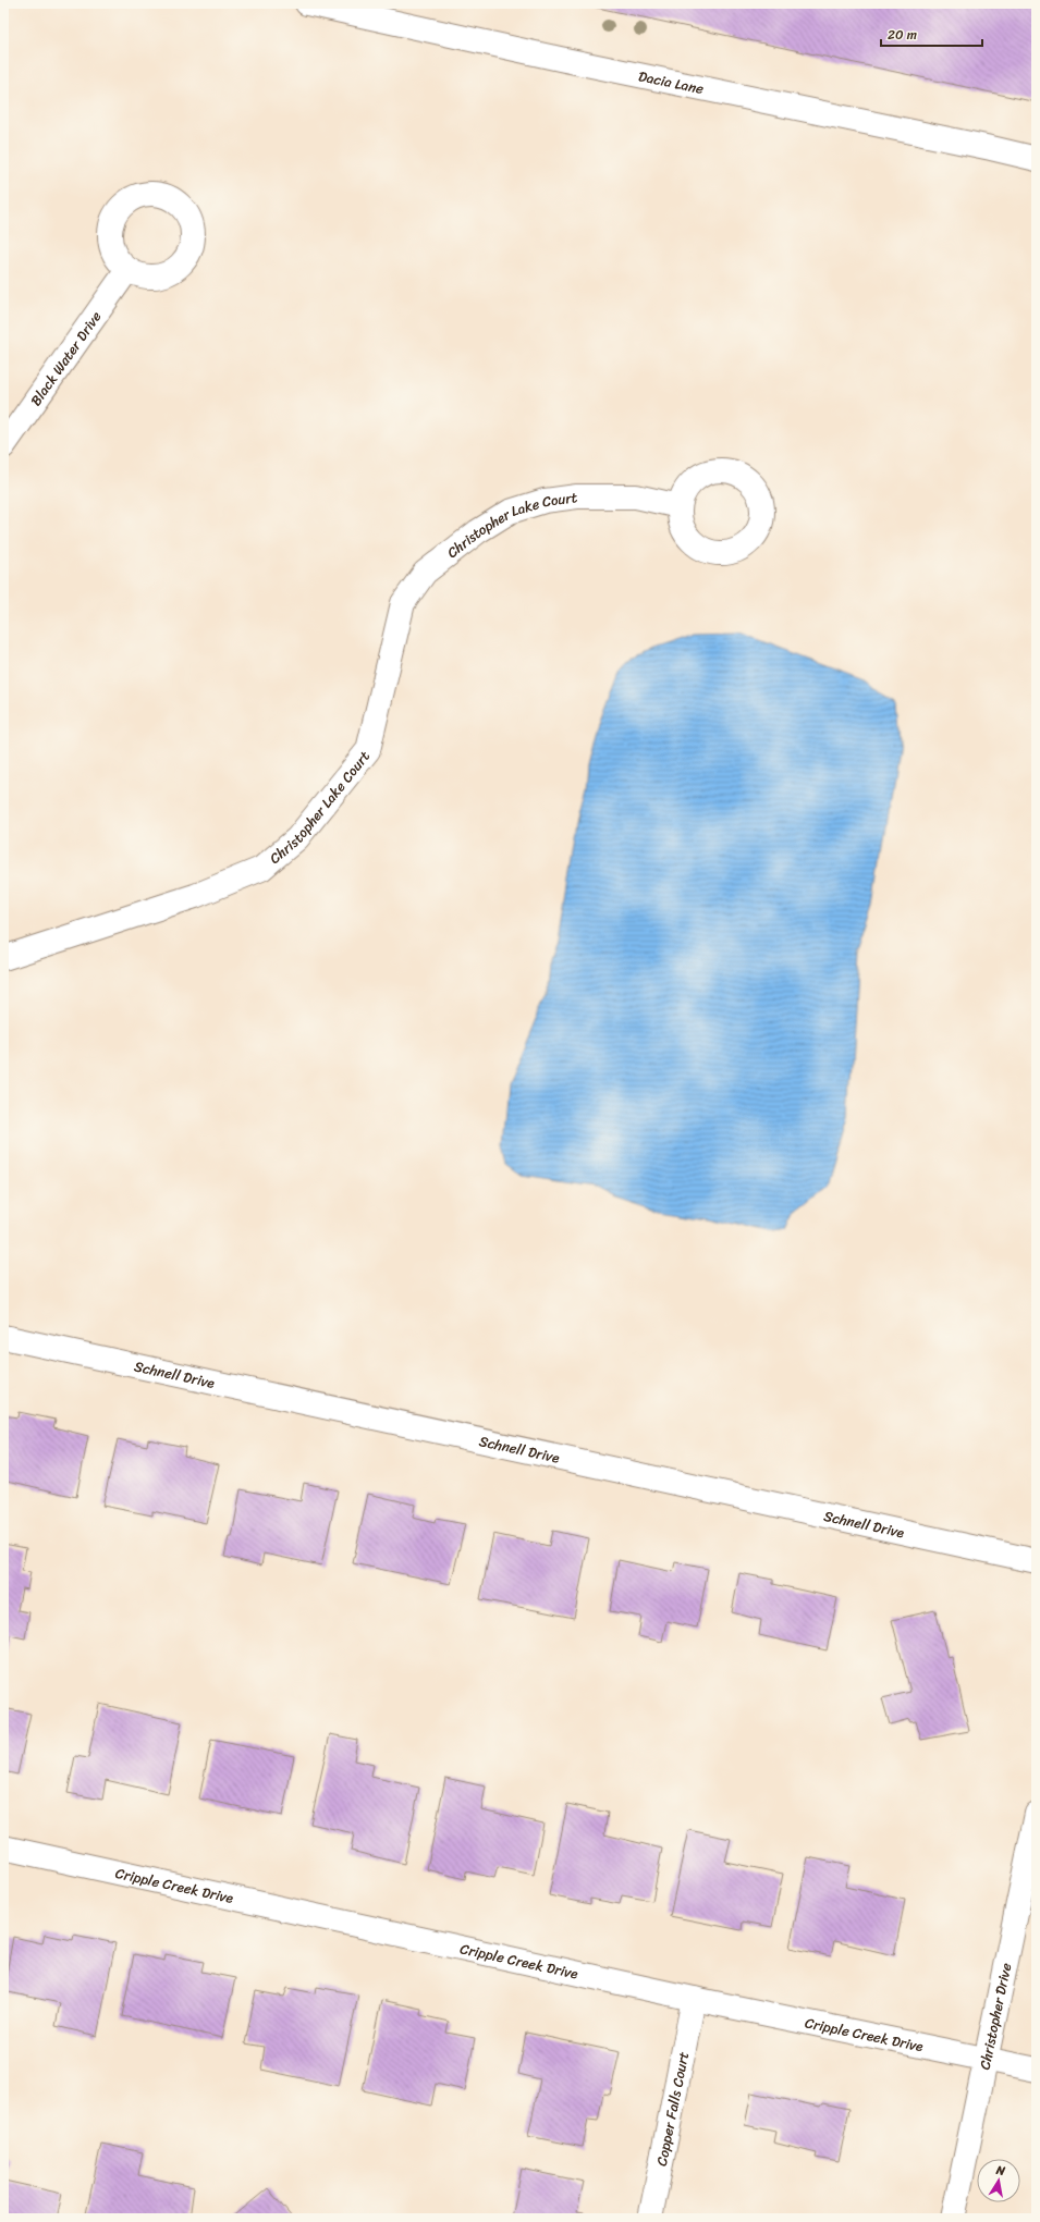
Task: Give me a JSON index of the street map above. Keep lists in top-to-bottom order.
{
  "streets": {
    "street": [
      "Dacia Lane",
      "Black Water Drive",
      "Christopher Lake Court",
      "Schnell Drive",
      "Cripple Creek Drive",
      "Christopher Drive",
      "Copper Falls Court"
    ]
  },
  "crossings": [
    ["Cripple Creek Drive", "Christopher Drive"],
    ["Cripple Creek Drive", "Copper Falls Court"]
  ],
  "scale_bar": "20 m",
  "north": "top"
}
